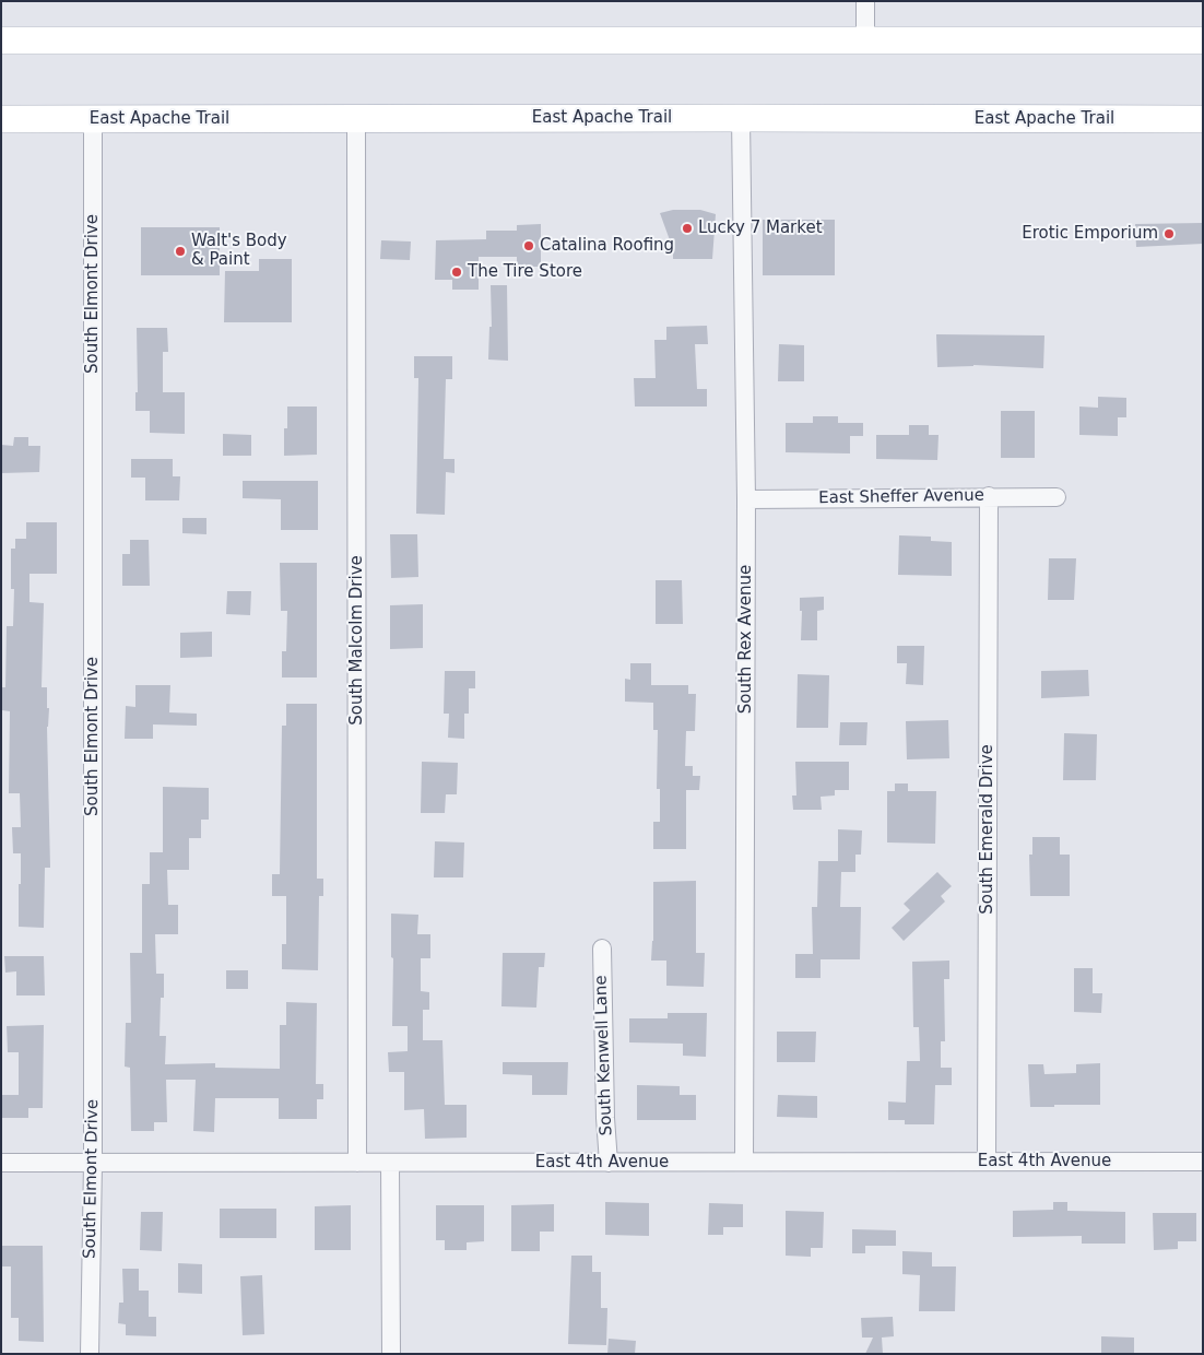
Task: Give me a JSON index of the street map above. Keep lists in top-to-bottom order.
{
  "streets": {
    "main road": ["East Apache Trail"],
    "street": [
      "South Elmont Drive",
      "East Sheffer Avenue",
      "South Rex Avenue",
      "South Malcolm Drive",
      "South Emerald Drive",
      "South Kenwell Lane",
      "East 4th Avenue"
    ]
  },
  "crossings": [
    ["East Apache Trail", "South Elmont Drive"],
    ["East Apache Trail", "South Rex Avenue"],
    ["East Apache Trail", "South Malcolm Drive"],
    ["South Elmont Drive", "East 4th Avenue"],
    ["East Sheffer Avenue", "South Rex Avenue"],
    ["East Sheffer Avenue", "South Emerald Drive"],
    ["South Rex Avenue", "East 4th Avenue"],
    ["South Malcolm Drive", "East 4th Avenue"],
    ["South Emerald Drive", "East 4th Avenue"],
    ["South Kenwell Lane", "East 4th Avenue"]
  ],
  "places": [
    "Lucky 7 Market",
    "Erotic Emporium",
    "Catalina Roofing",
    "Walt's Body & Paint",
    "The Tire Store"
  ]
}
